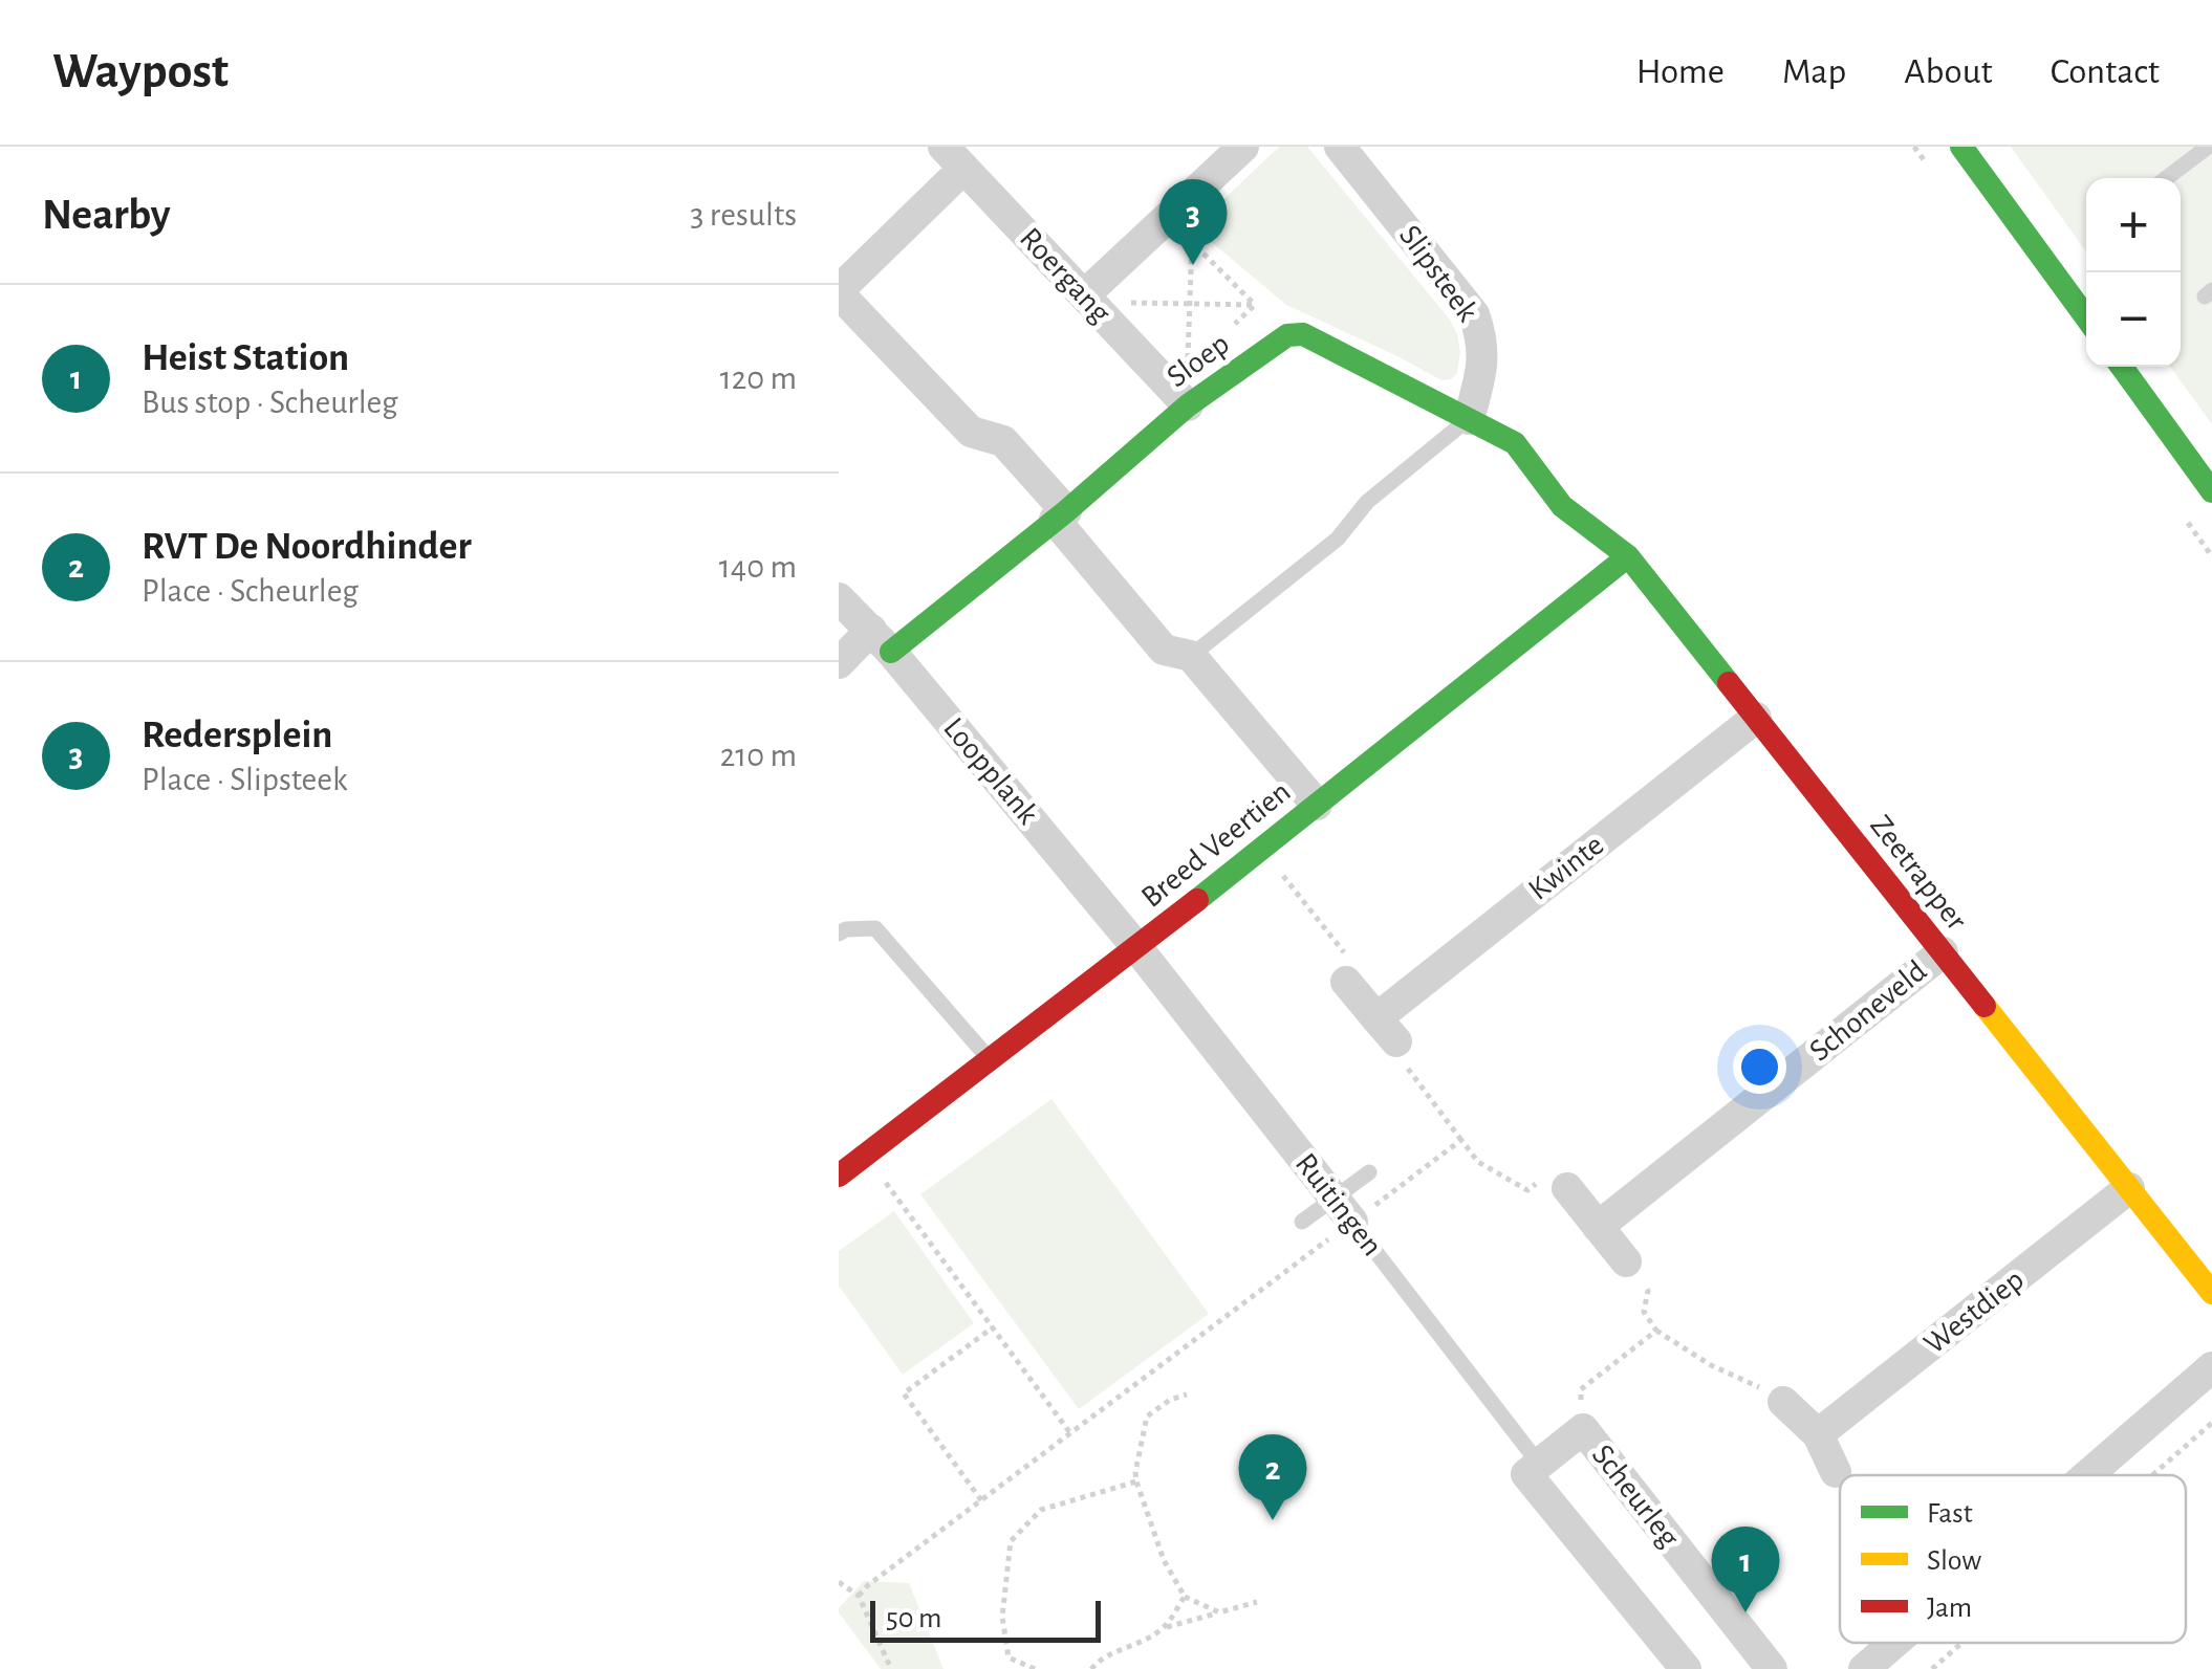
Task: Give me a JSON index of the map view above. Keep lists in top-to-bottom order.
{
  "streets": {
    "street": [
      "Slipsteek",
      "Roergang",
      "Sloep",
      "Loopplank",
      "Breed Veertien",
      "Kwinte",
      "Zeetrapper",
      "Schoneveld",
      "Ruitingen",
      "Westdiep",
      "Scheurleg"
    ]
  },
  "crossings": [
    ["Slipsteek", "Zeetrapper"],
    ["Roergang", "Sloep"],
    ["Sloep", "Loopplank"],
    ["Loopplank", "Breed Veertien"],
    ["Loopplank", "Ruitingen"],
    ["Breed Veertien", "Zeetrapper"],
    ["Breed Veertien", "Ruitingen"],
    ["Kwinte", "Zeetrapper"],
    ["Zeetrapper", "Schoneveld"],
    ["Zeetrapper", "Westdiep"],
    ["Ruitingen", "Scheurleg"]
  ],
  "legend": ["Fast", "Slow", "Jam"],
  "scale_bar": "50 m",
  "page": {
    "header": "Waypost",
    "nav": [
      "Home",
      "Map",
      "About",
      "Contact"
    ],
    "heading": ["Nearby", "3 results"],
    "map_buttons": ["+", "−"],
    "pins": ["3", "2", "1"],
    "list": [
      {
        "mark": "1",
        "name": "Heist Station",
        "note": "Bus stop · Scheurleg",
        "value": "120 m"
      },
      {
        "mark": "2",
        "name": "RVT De Noordhinder",
        "note": "Place · Scheurleg",
        "value": "140 m"
      },
      {
        "mark": "3",
        "name": "Redersplein",
        "note": "Place · Slipsteek",
        "value": "210 m"
      }
    ],
    "scale": "50 m"
  }
}
